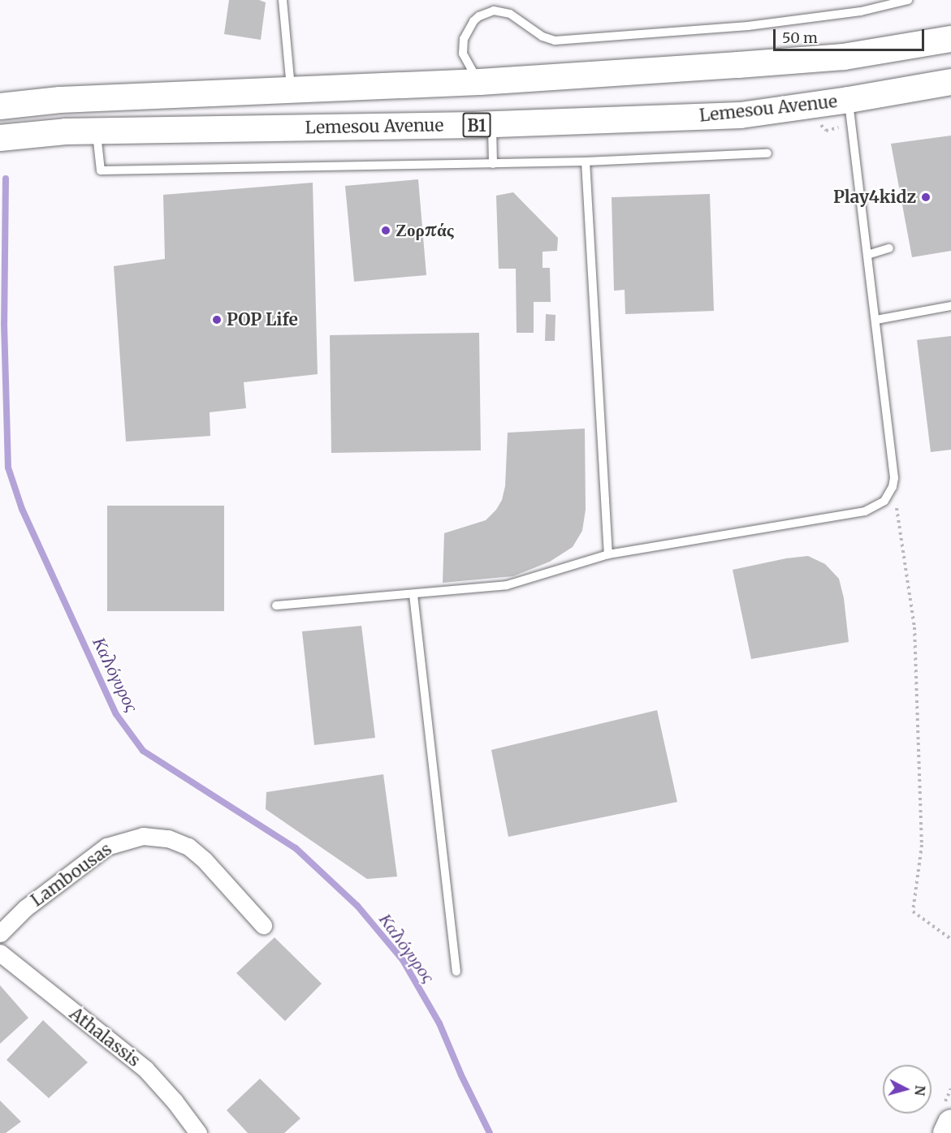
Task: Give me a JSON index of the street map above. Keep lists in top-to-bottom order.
{
  "streets": {
    "main road": ["Lemesou Avenue", "B1"],
    "street": ["Lambousas", "Athalassis"]
  },
  "water": ["Καλόγυρος"],
  "places": ["Play4kidz", "Ζορπάς", "POP Life"],
  "scale_bar": "50 m",
  "north": "right"
}
